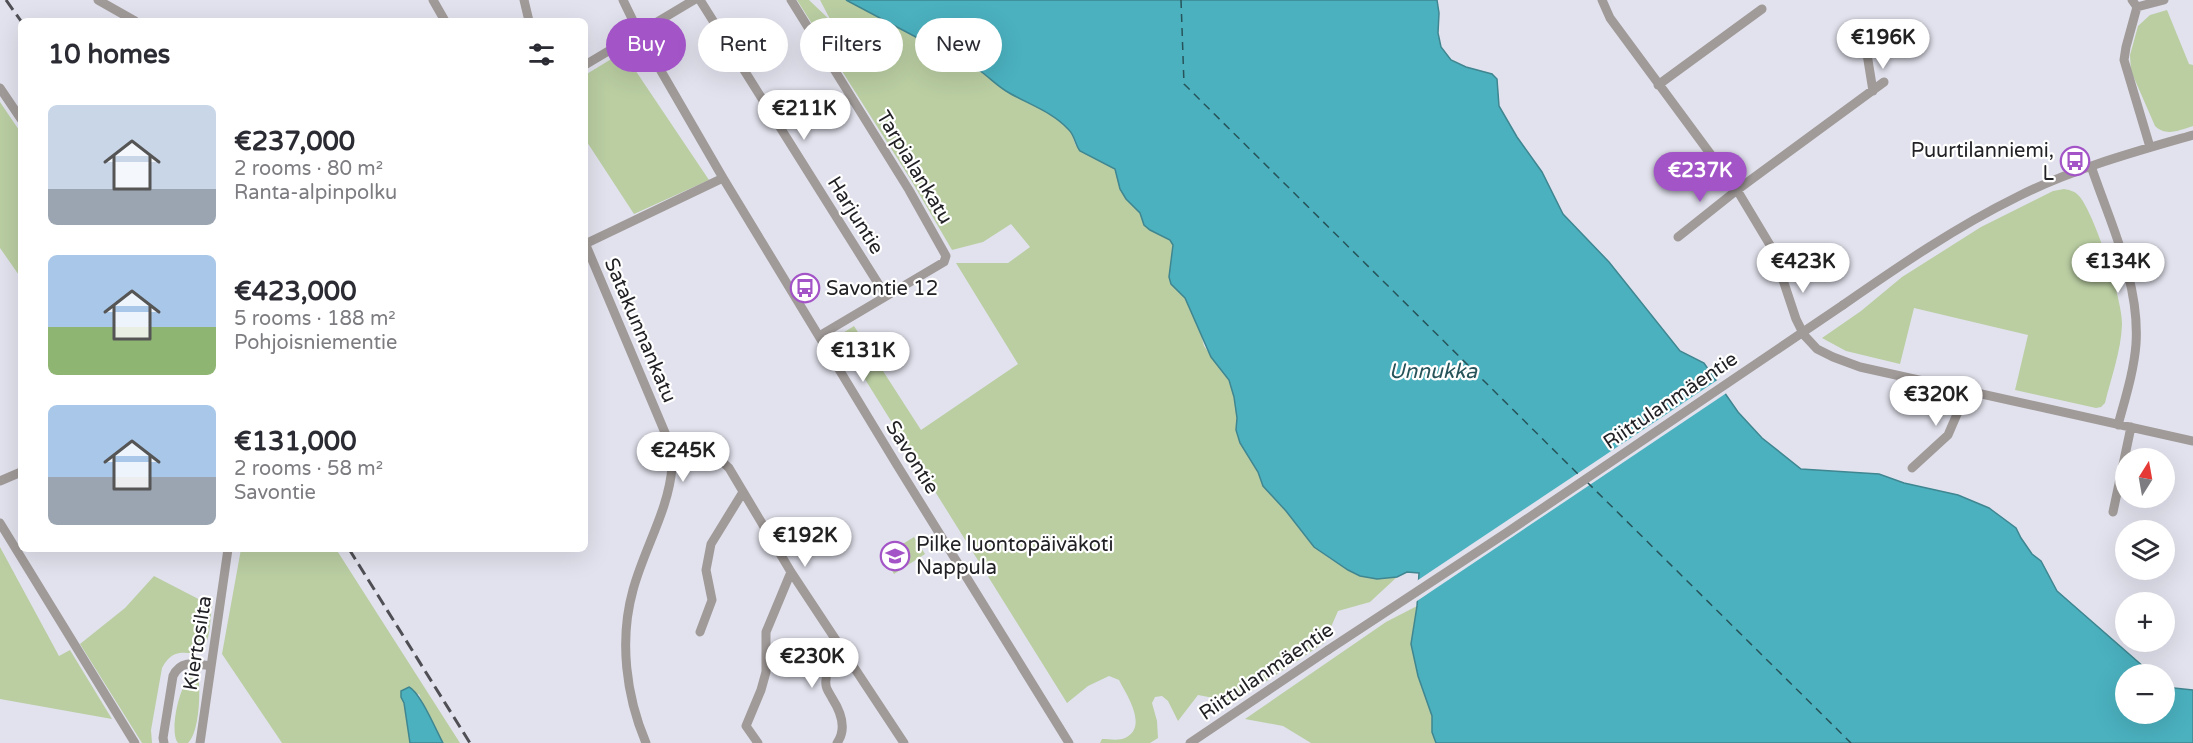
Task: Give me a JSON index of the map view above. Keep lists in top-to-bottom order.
{
  "streets": {
    "street": [
      "Tarpialankatu",
      "Harjuntie",
      "Satakunnankatu",
      "Riittulanmäentie",
      "Savontie",
      "Kiertosilta"
    ]
  },
  "crossings": [
    ["Tarpialankatu", "Harjuntie"]
  ],
  "water": ["Unnukka"],
  "places": {
    "bus stop": ["Puurtilanniemi, L", "Savontie 12"],
    "school or university": ["Pilke luontopäiväkoti Nappula"]
  },
  "north": "top",
  "page": {
    "chip": [
      "Buy",
      "Rent",
      "Filters",
      "New"
    ],
    "heading": "10 homes",
    "price": [
      "€196K",
      "€211K",
      "€237K",
      "€423K",
      "€134K",
      "€131K",
      "€320K",
      "€245K",
      "€192K",
      "€230K"
    ],
    "list": [
      {
        "name": "€237,000",
        "note": "2 rooms · 80 m² · Ranta-alpinpolku"
      },
      {
        "name": "€423,000",
        "note": "5 rooms · 188 m² · Pohjoisniementie"
      },
      {
        "name": "€131,000",
        "note": "2 rooms · 58 m² · Savontie"
      }
    ],
    "map_buttons": ["+", "−"]
  }
}
